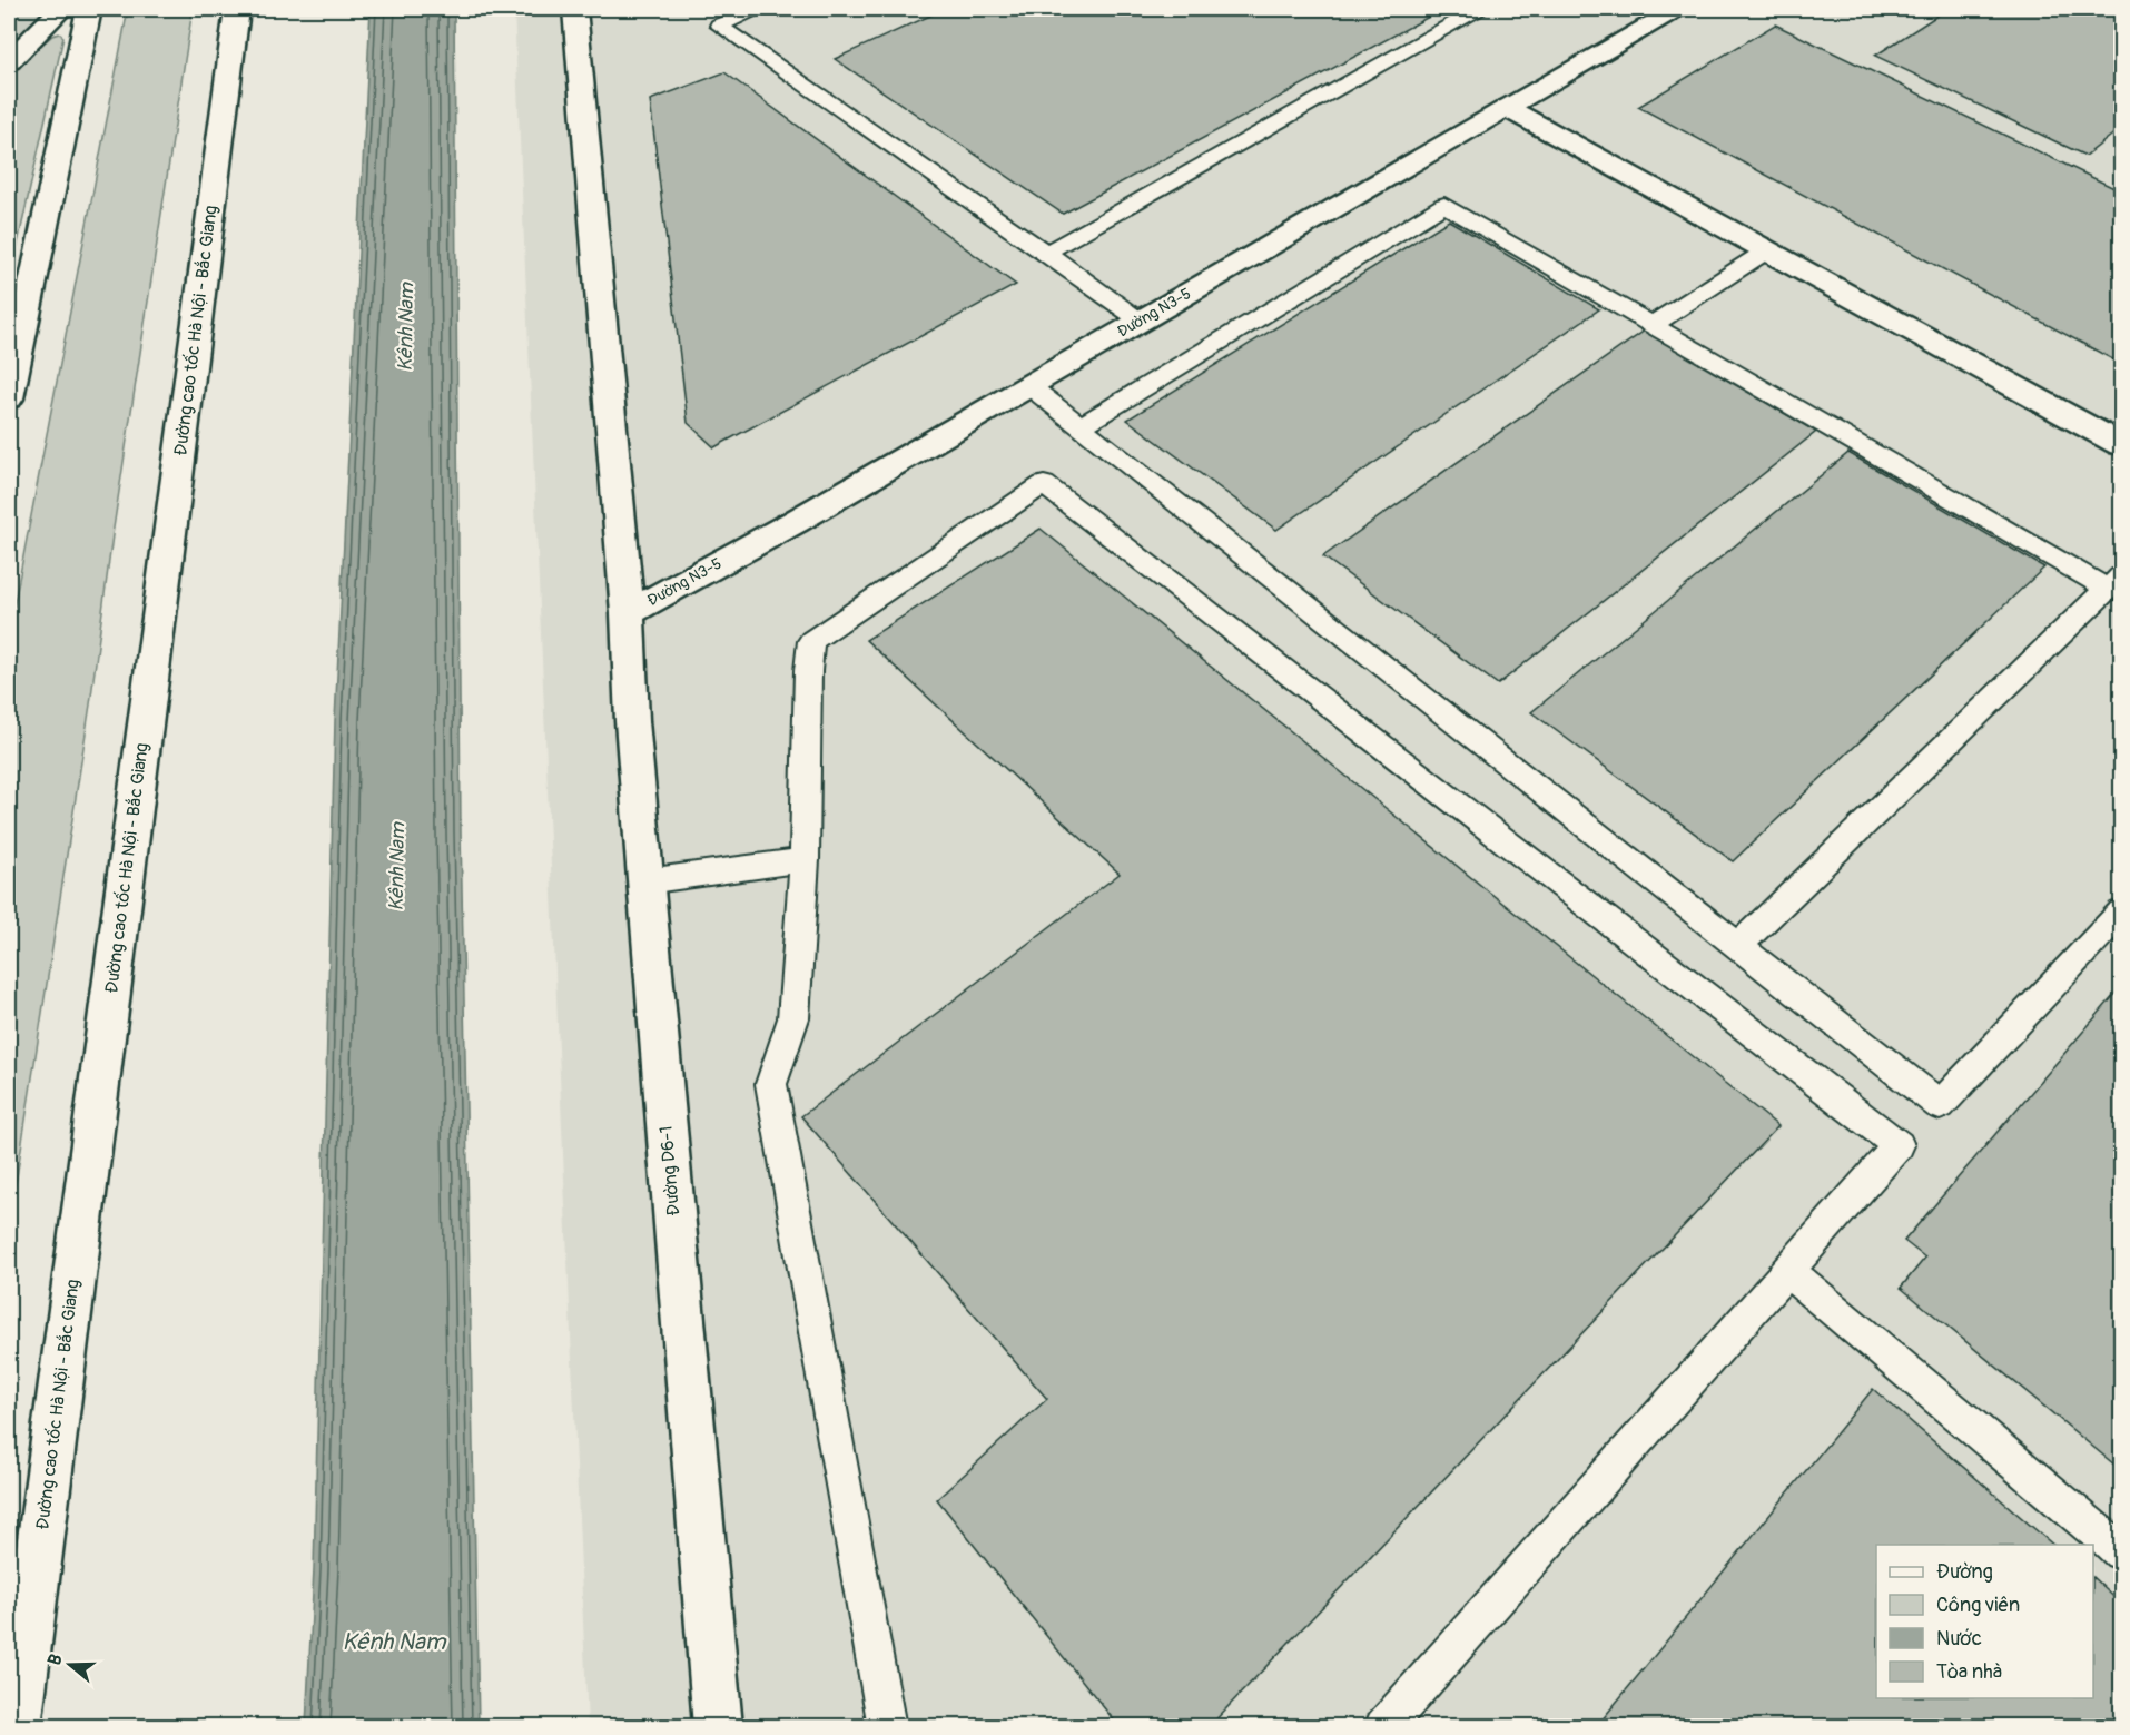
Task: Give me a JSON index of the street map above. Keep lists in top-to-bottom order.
{
  "streets": {
    "main road": ["Đường N3-5", "Đường cao tốc Hà Nội - Bắc Giang", "Đường D6-1"]
  },
  "crossings": [
    ["Đường N3-5", "Đường D6-1"]
  ],
  "water": ["Kênh Nam"],
  "legend": [
    "Đường",
    "Công viên",
    "Nước",
    "Tòa nhà"
  ],
  "north": "left"
}
